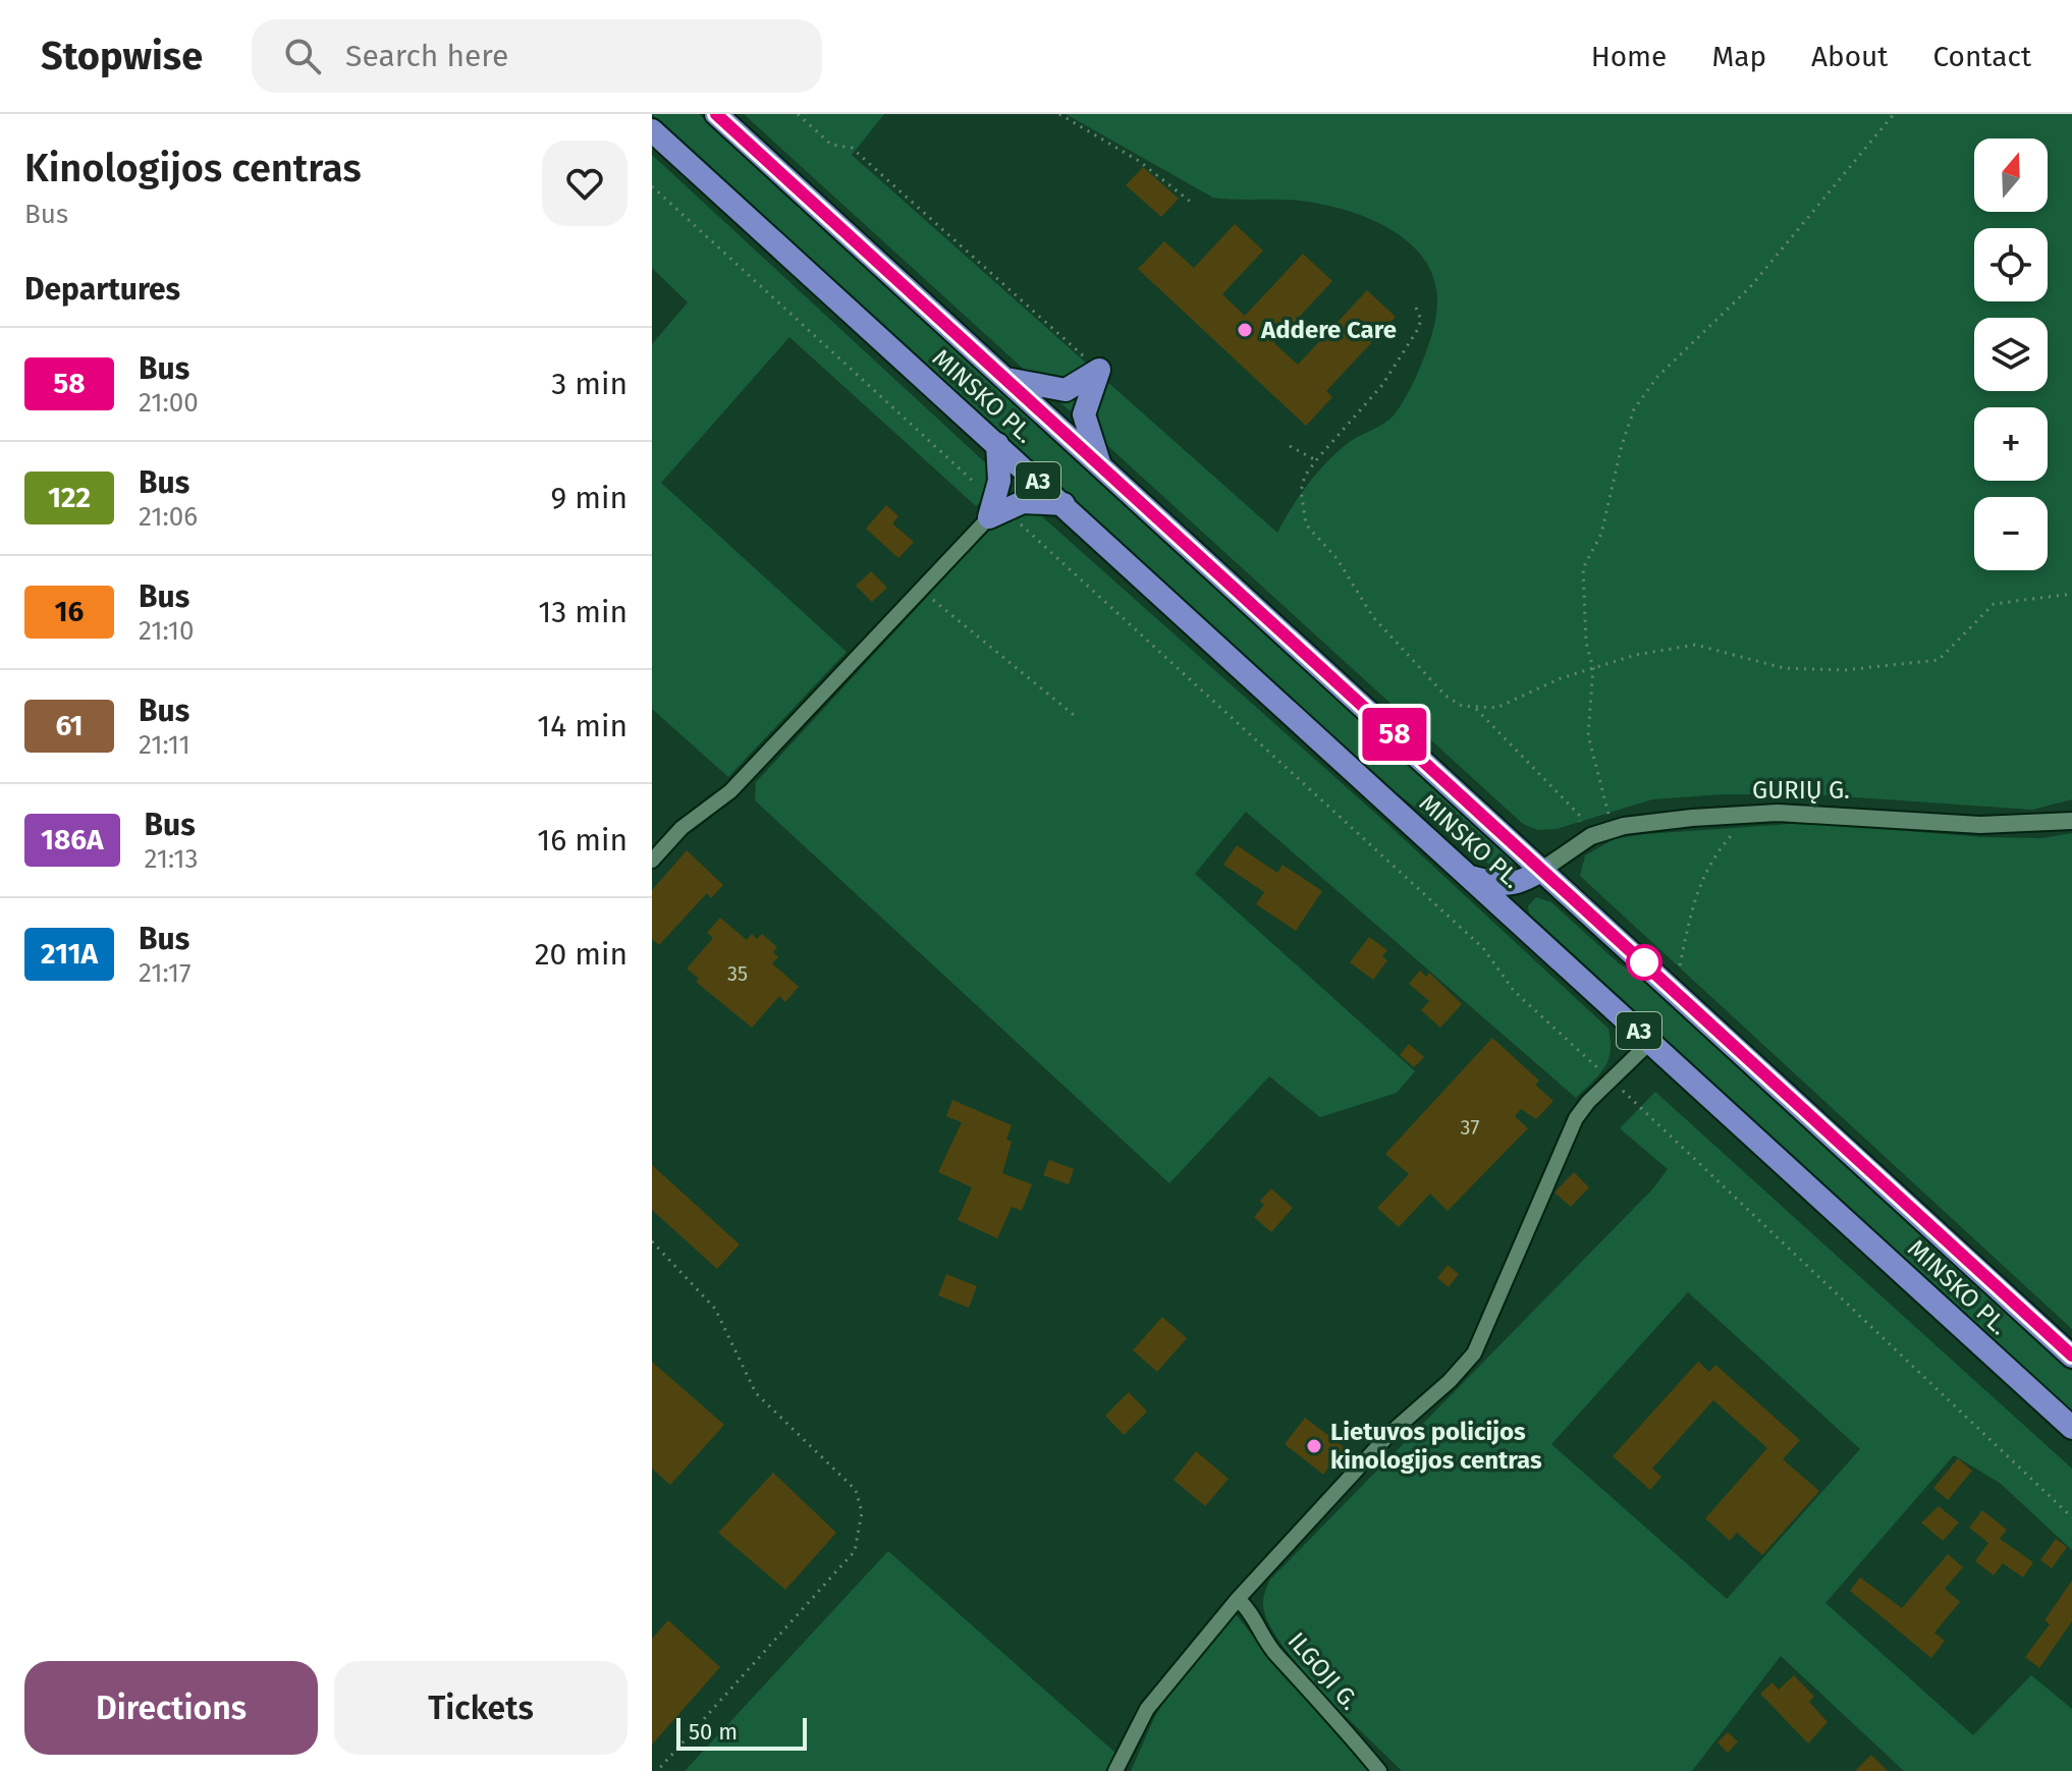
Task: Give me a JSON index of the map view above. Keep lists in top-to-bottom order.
{
  "streets": {
    "highway": ["MINSKO PL.", "A3"],
    "street": ["GURIŲ G.", "ILGOJI G."]
  },
  "crossings": [
    ["MINSKO PL.", "GURIŲ G."]
  ],
  "places": ["Addere Care", "Lietuvos policijos kinologijos centras"],
  "lines": ["bus line 58"],
  "house_numbers": ["35", "37"],
  "scale_bar": "50 m",
  "north": "top",
  "page": {
    "header": "Stopwise",
    "search": "Search here",
    "nav": [
      "Home",
      "Map",
      "About",
      "Contact"
    ],
    "heading": [
      ["Kinologijos centras", "Bus"],
      "Departures"
    ],
    "on_map": "58",
    "map_buttons": ["+", "−"],
    "list": [
      {
        "mark": "58",
        "name": "Bus",
        "note": "21:00",
        "value": "3 min"
      },
      {
        "mark": "122",
        "name": "Bus",
        "note": "21:06",
        "value": "9 min"
      },
      {
        "mark": "16",
        "name": "Bus",
        "note": "21:10",
        "value": "13 min"
      },
      {
        "mark": "61",
        "name": "Bus",
        "note": "21:11",
        "value": "14 min"
      },
      {
        "mark": "186A",
        "name": "Bus",
        "note": "21:13",
        "value": "16 min"
      },
      {
        "mark": "211A",
        "name": "Bus",
        "note": "21:17",
        "value": "20 min"
      }
    ],
    "buttons": ["Directions", "Tickets"],
    "scale": "50 m"
  }
}
